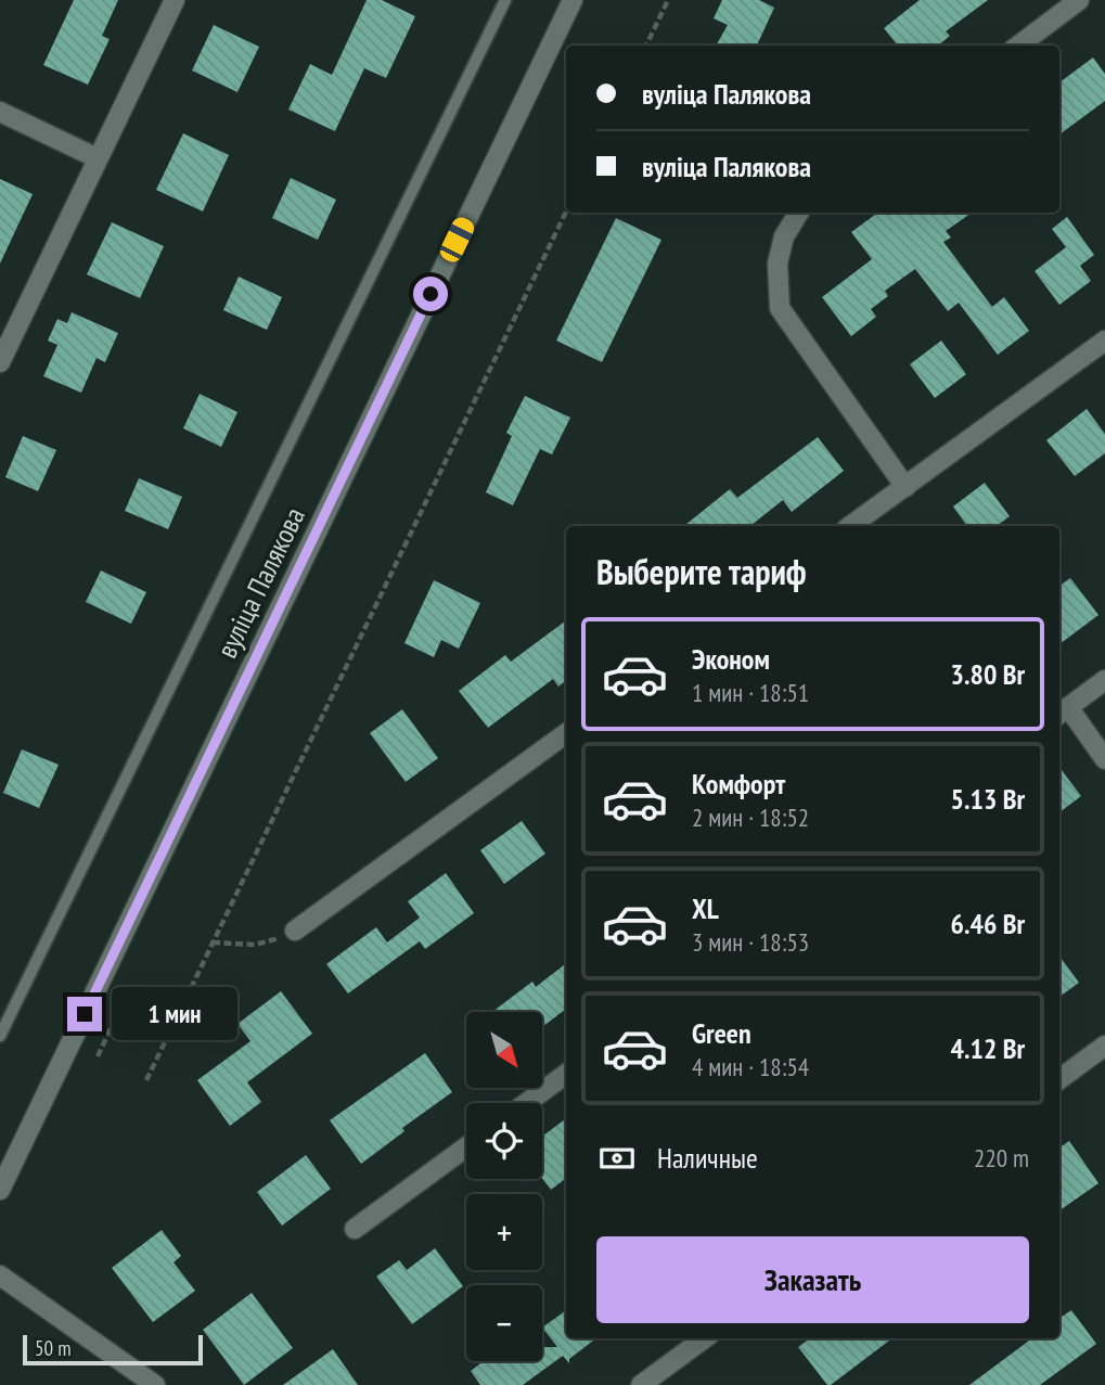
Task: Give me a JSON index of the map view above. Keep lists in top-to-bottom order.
{
  "streets": {
    "street": ["вуліца Палякова"]
  },
  "scale_bar": "50 m",
  "north": "bottom right",
  "page": {
    "banner": ["вуліца Палякова", "вуліца Палякова"],
    "heading": "Выберите тариф",
    "list": [
      {
        "name": "Эконом",
        "note": "1 мин · 18:51",
        "value": "3.80 Br"
      },
      {
        "name": "Комфорт",
        "note": "2 мин · 18:52",
        "value": "5.13 Br"
      },
      {
        "name": "XL",
        "note": "3 мин · 18:53",
        "value": "6.46 Br"
      },
      {
        "name": "Green",
        "note": "4 мин · 18:54",
        "value": "4.12 Br"
      }
    ],
    "bubble": "1 мин",
    "map_buttons": ["+", "−"],
    "pay": ["Наличные", "220 m"],
    "buttons": "Заказать",
    "scale": "50 m"
  }
}
